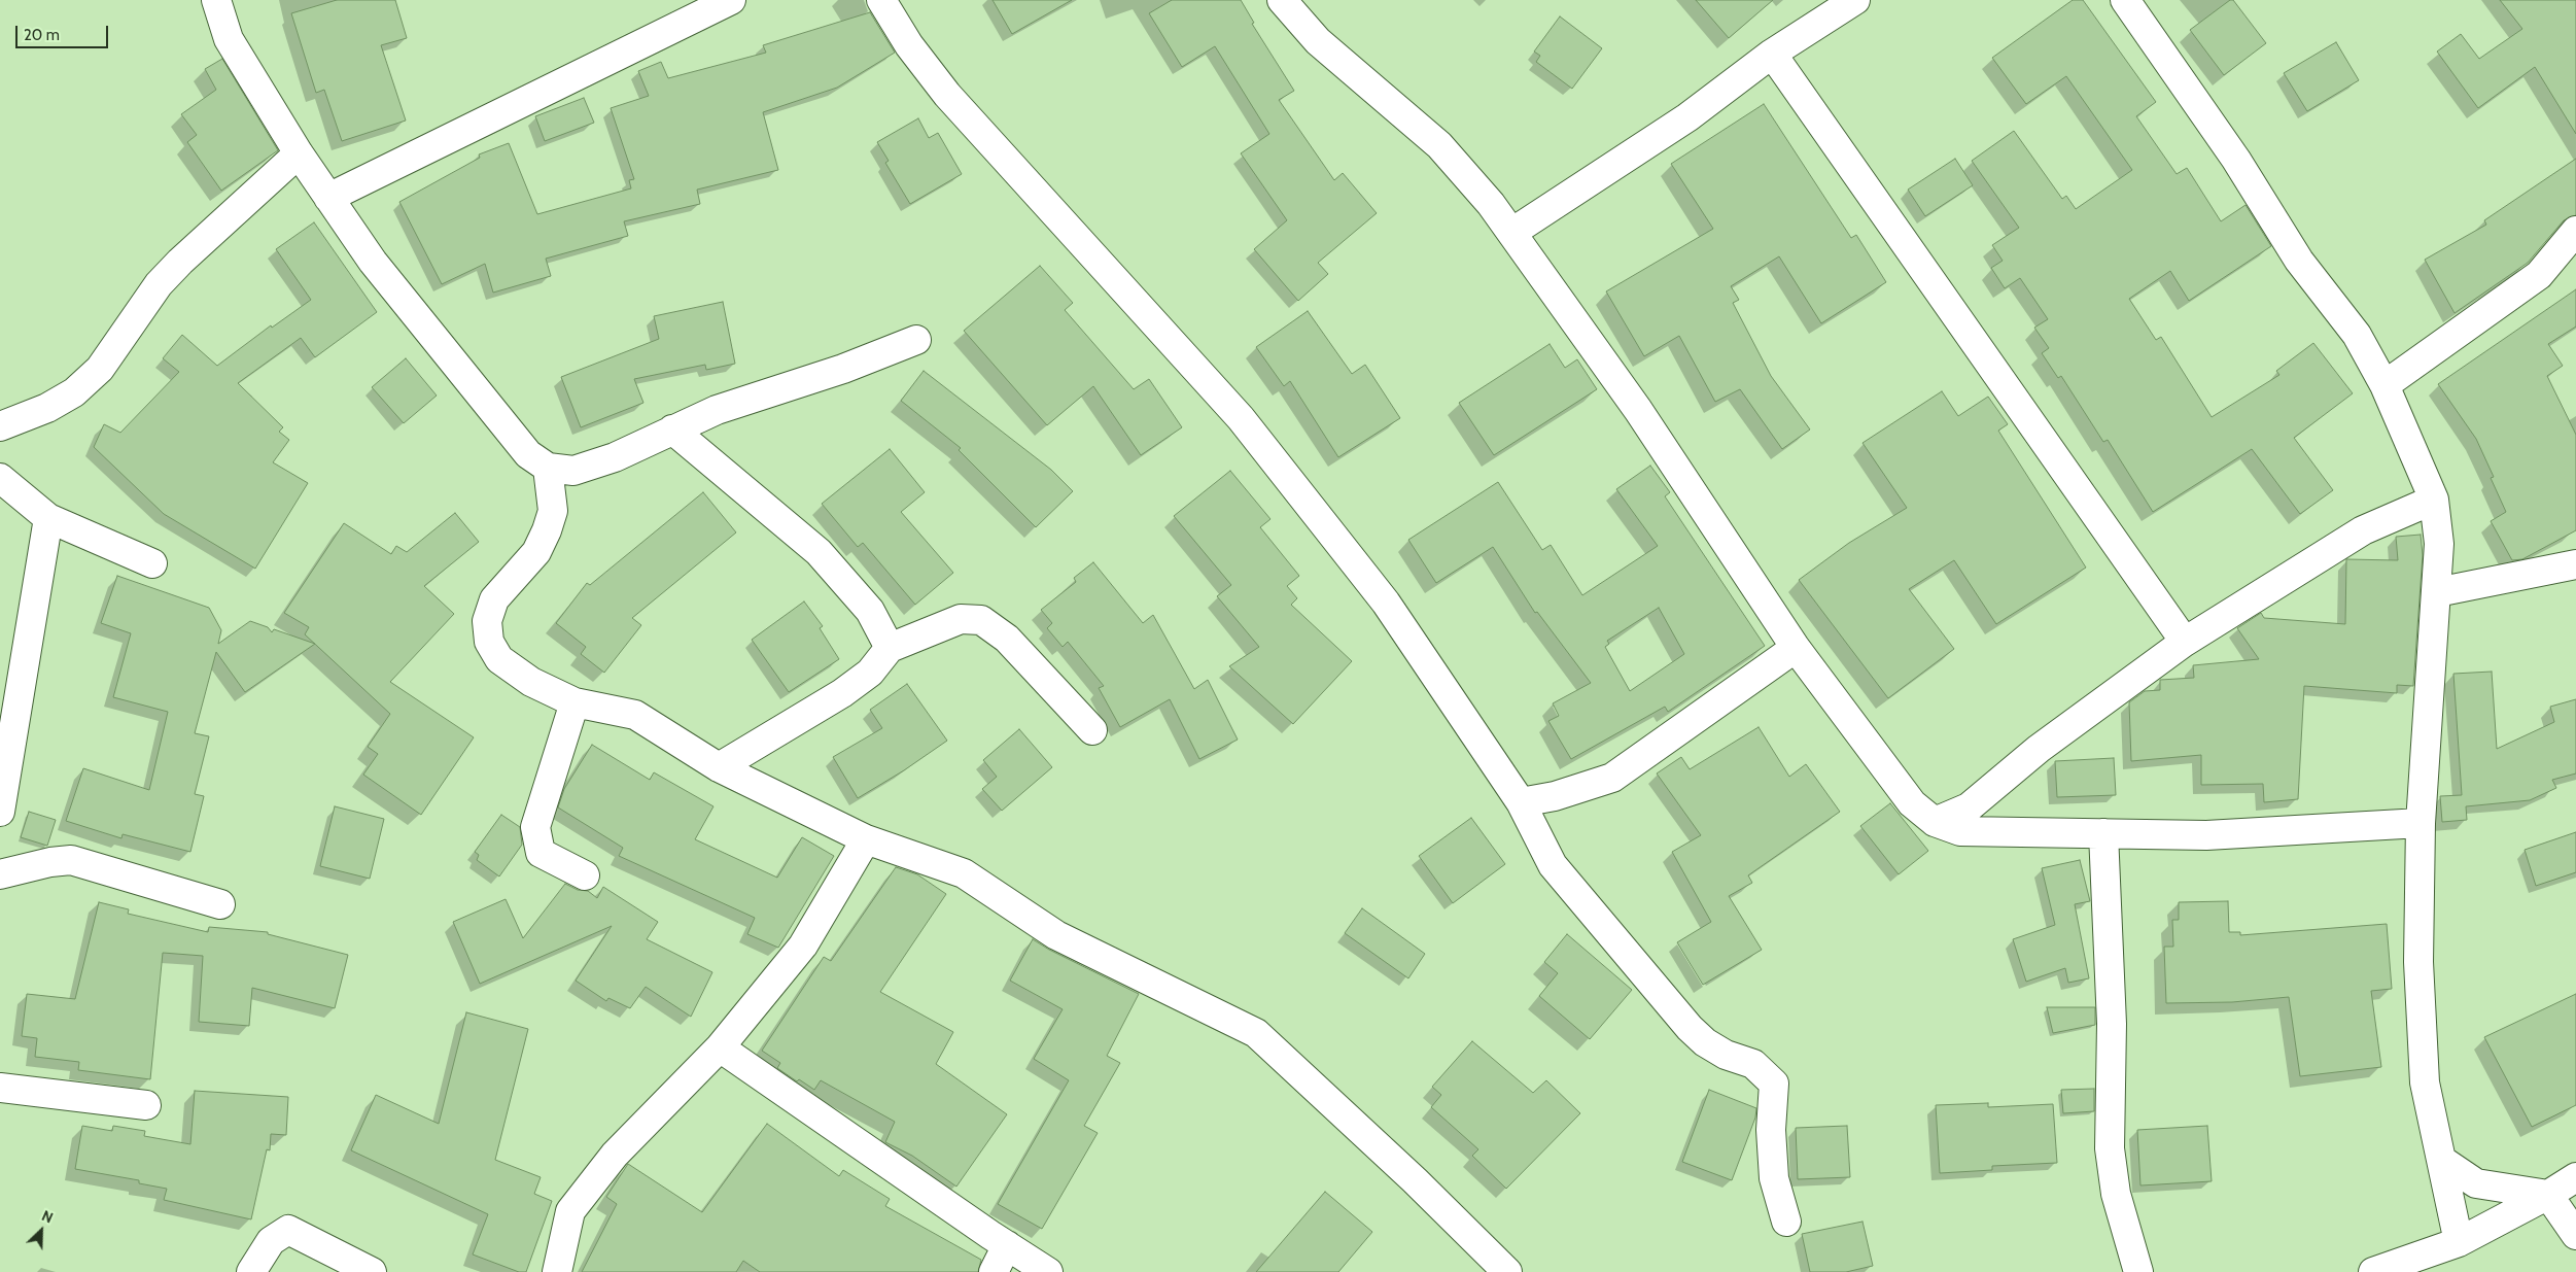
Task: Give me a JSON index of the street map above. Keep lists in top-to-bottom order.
{
  "scale_bar": "20 m",
  "north": "top right"
}
